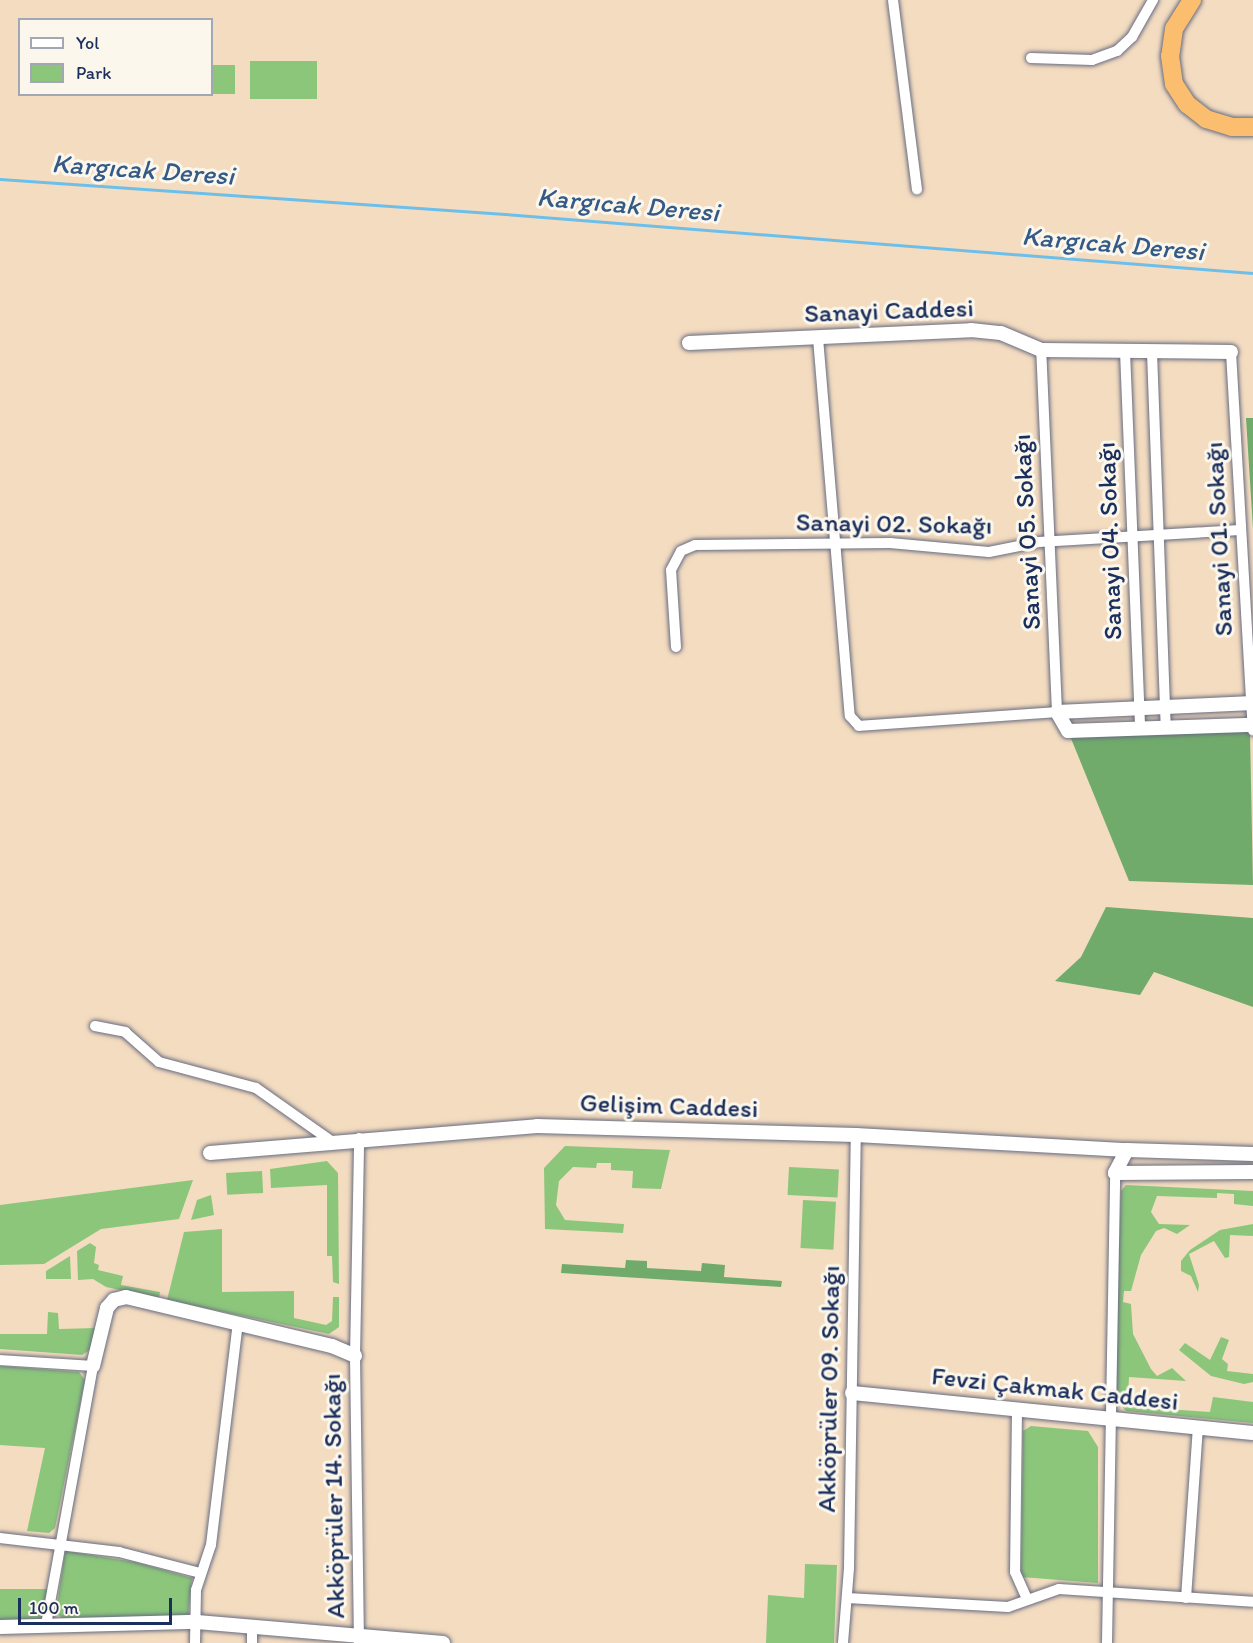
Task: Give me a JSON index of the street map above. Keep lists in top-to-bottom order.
{
  "streets": {
    "street": [
      "Sanayi Caddesi",
      "Sanayi 02. Sokağı",
      "Sanayi 05. Sokağı",
      "Sanayi 01. Sokağı",
      "Sanayi 04. Sokağı",
      "Gelişim Caddesi",
      "Akköprüler 09. Sokağı",
      "Fevzi Çakmak Caddesi",
      "Akköprüler 14. Sokağı"
    ]
  },
  "crossings": [
    ["Sanayi Caddesi", "Sanayi 05. Sokağı"],
    ["Sanayi Caddesi", "Sanayi 01. Sokağı"],
    ["Sanayi Caddesi", "Sanayi 04. Sokağı"],
    ["Sanayi 02. Sokağı", "Sanayi 05. Sokağı"],
    ["Sanayi 02. Sokağı", "Sanayi 01. Sokağı"],
    ["Sanayi 02. Sokağı", "Sanayi 04. Sokağı"],
    ["Gelişim Caddesi", "Akköprüler 09. Sokağı"],
    ["Gelişim Caddesi", "Akköprüler 14. Sokağı"],
    ["Akköprüler 09. Sokağı", "Fevzi Çakmak Caddesi"]
  ],
  "water": ["Kargıcak Deresi"],
  "legend": ["Yol", "Park"],
  "scale_bar": "100 m"
}
